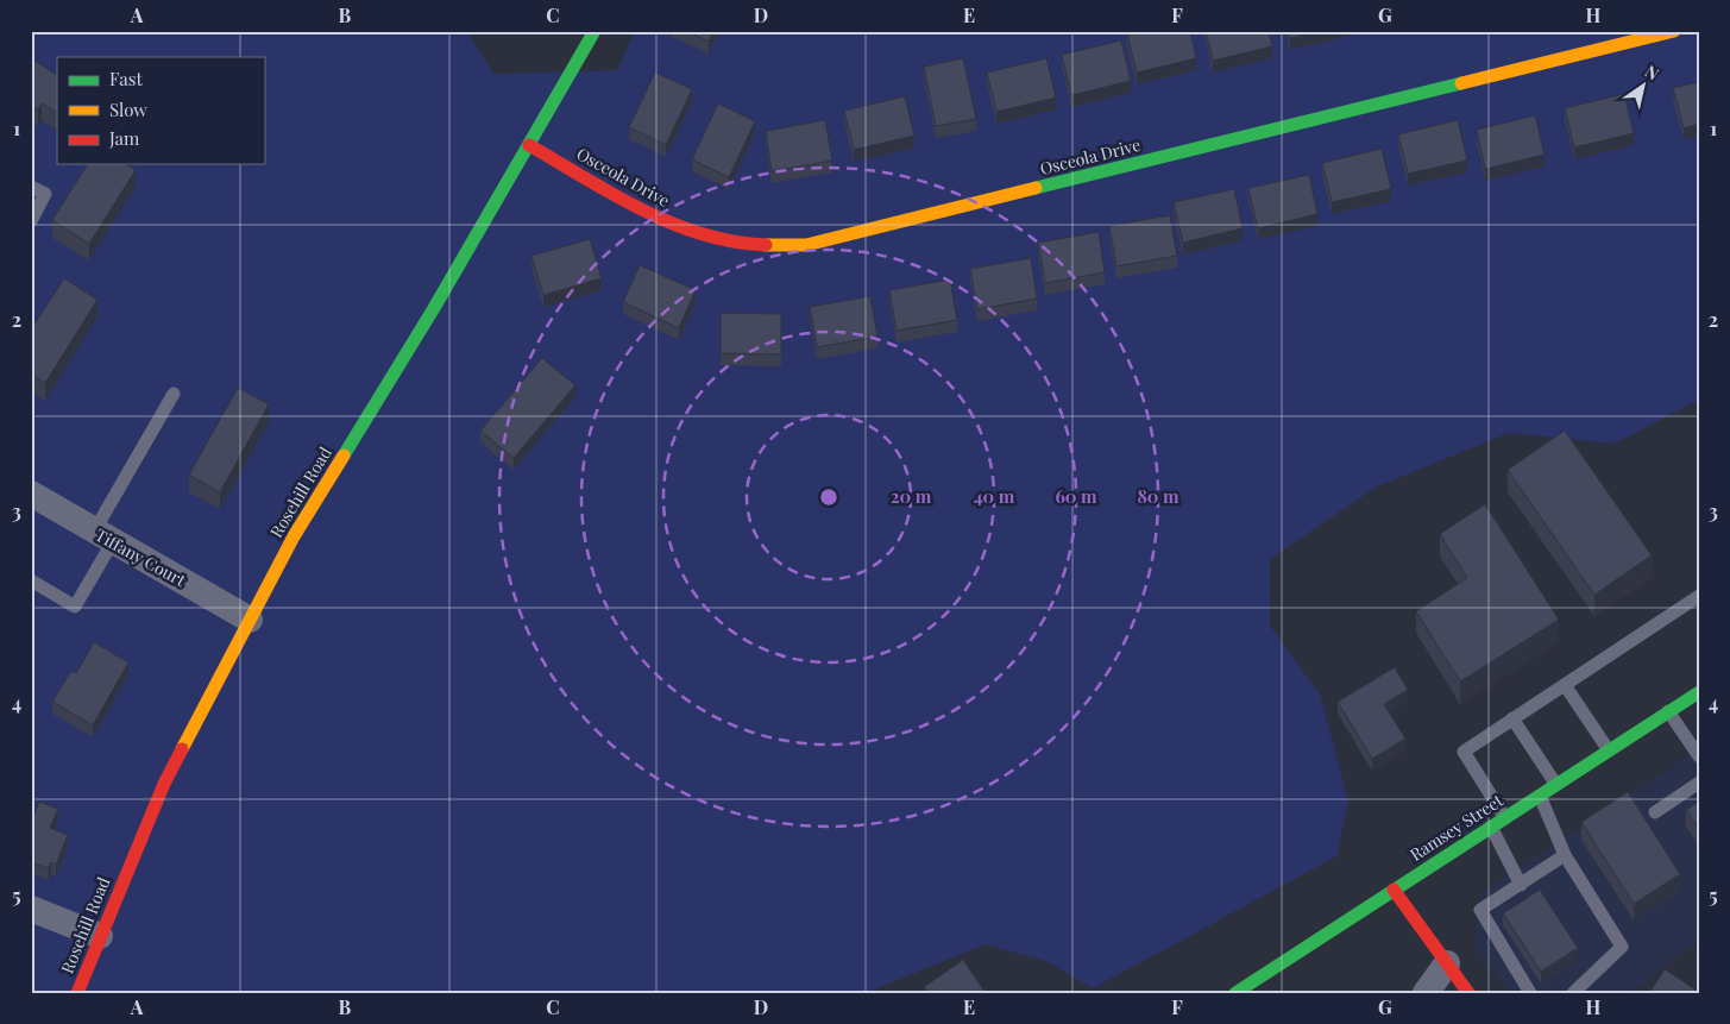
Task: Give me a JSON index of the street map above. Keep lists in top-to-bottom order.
{
  "streets": {
    "main road": ["Osceola Drive", "Rosehill Road", "Ramsey Street"],
    "street": ["Tiffany Court"]
  },
  "crossings": [
    ["Osceola Drive", "Rosehill Road"],
    ["Rosehill Road", "Tiffany Court"]
  ],
  "legend": ["Fast", "Slow", "Jam"],
  "north": "top right",
  "grid": {
    "columns": [
      "A",
      "B",
      "C",
      "D",
      "E",
      "F",
      "G",
      "H"
    ],
    "rows": [
      "1",
      "2",
      "3",
      "4",
      "5"
    ]
  },
  "rings": [
    "20 m",
    "40 m",
    "60 m",
    "80 m"
  ]
}
